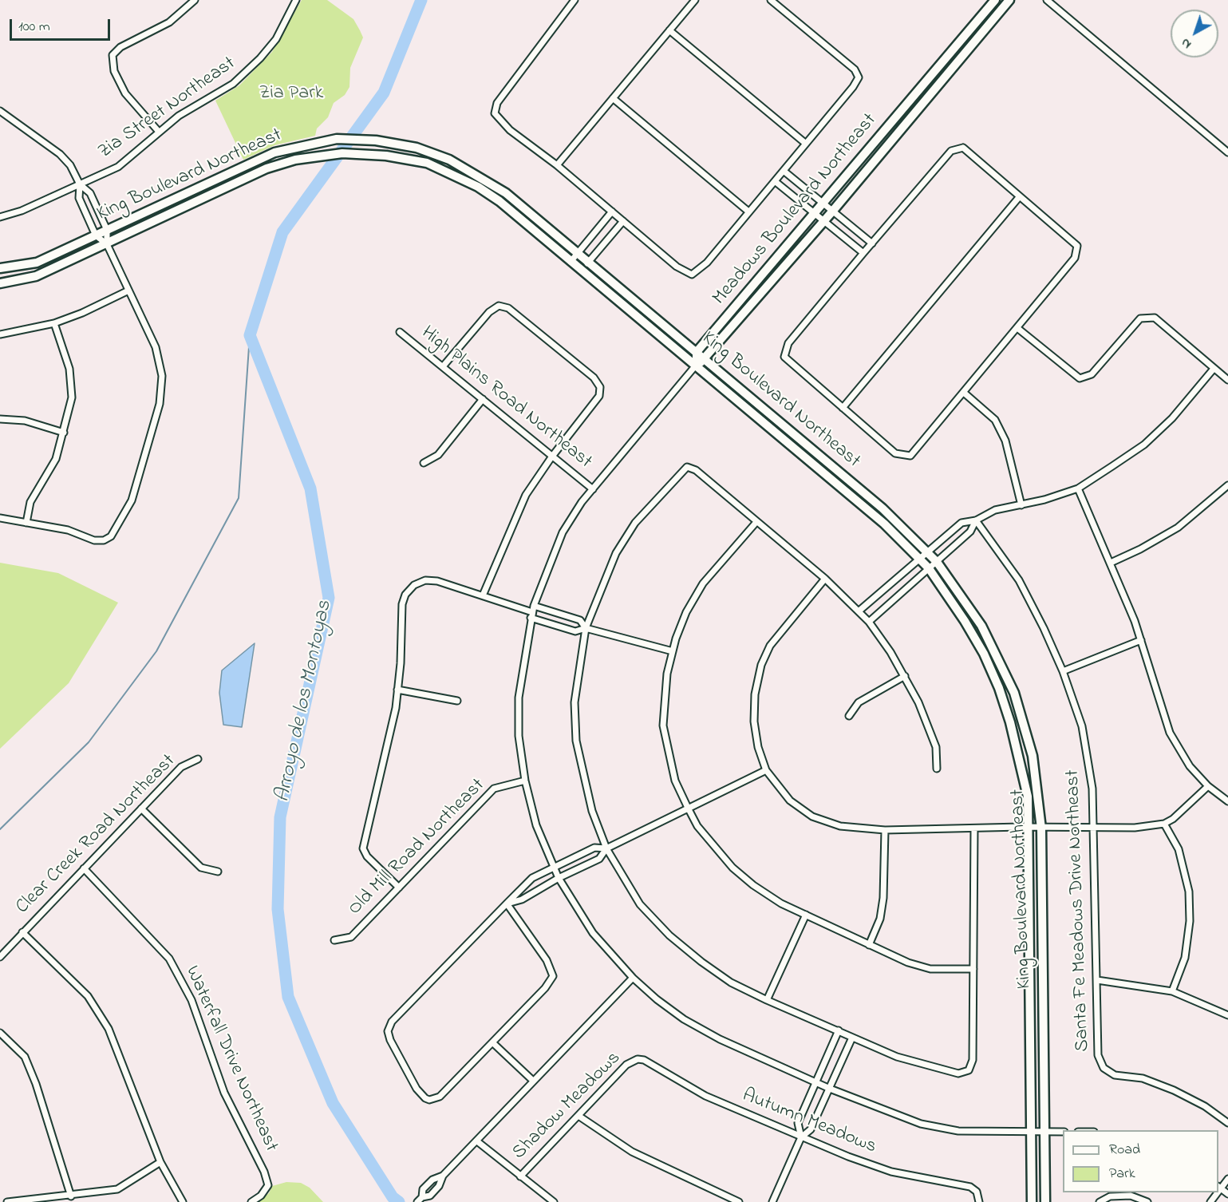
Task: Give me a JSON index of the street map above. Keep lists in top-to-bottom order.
{
  "streets": {
    "street": [
      "Zia Street Northeast",
      "King Boulevard Northeast",
      "Meadows Boulevard Northeast",
      "High Plains Road Northeast",
      "Clear Creek Road Northeast",
      "Old Mill Road Northeast",
      "Santa Fe Meadows Drive Northeast",
      "Waterfall Drive Northeast",
      "Shadow Meadows",
      "Autumn Meadows"
    ]
  },
  "crossings": [
    ["King Boulevard Northeast", "Meadows Boulevard Northeast"],
    ["Clear Creek Road Northeast", "Waterfall Drive Northeast"],
    ["Shadow Meadows", "Autumn Meadows"]
  ],
  "water": ["Arroyo de los Montoyas"],
  "parks": ["Zia Park"],
  "legend": ["Road", "Park"],
  "scale_bar": "100 m",
  "north": "bottom left"
}
